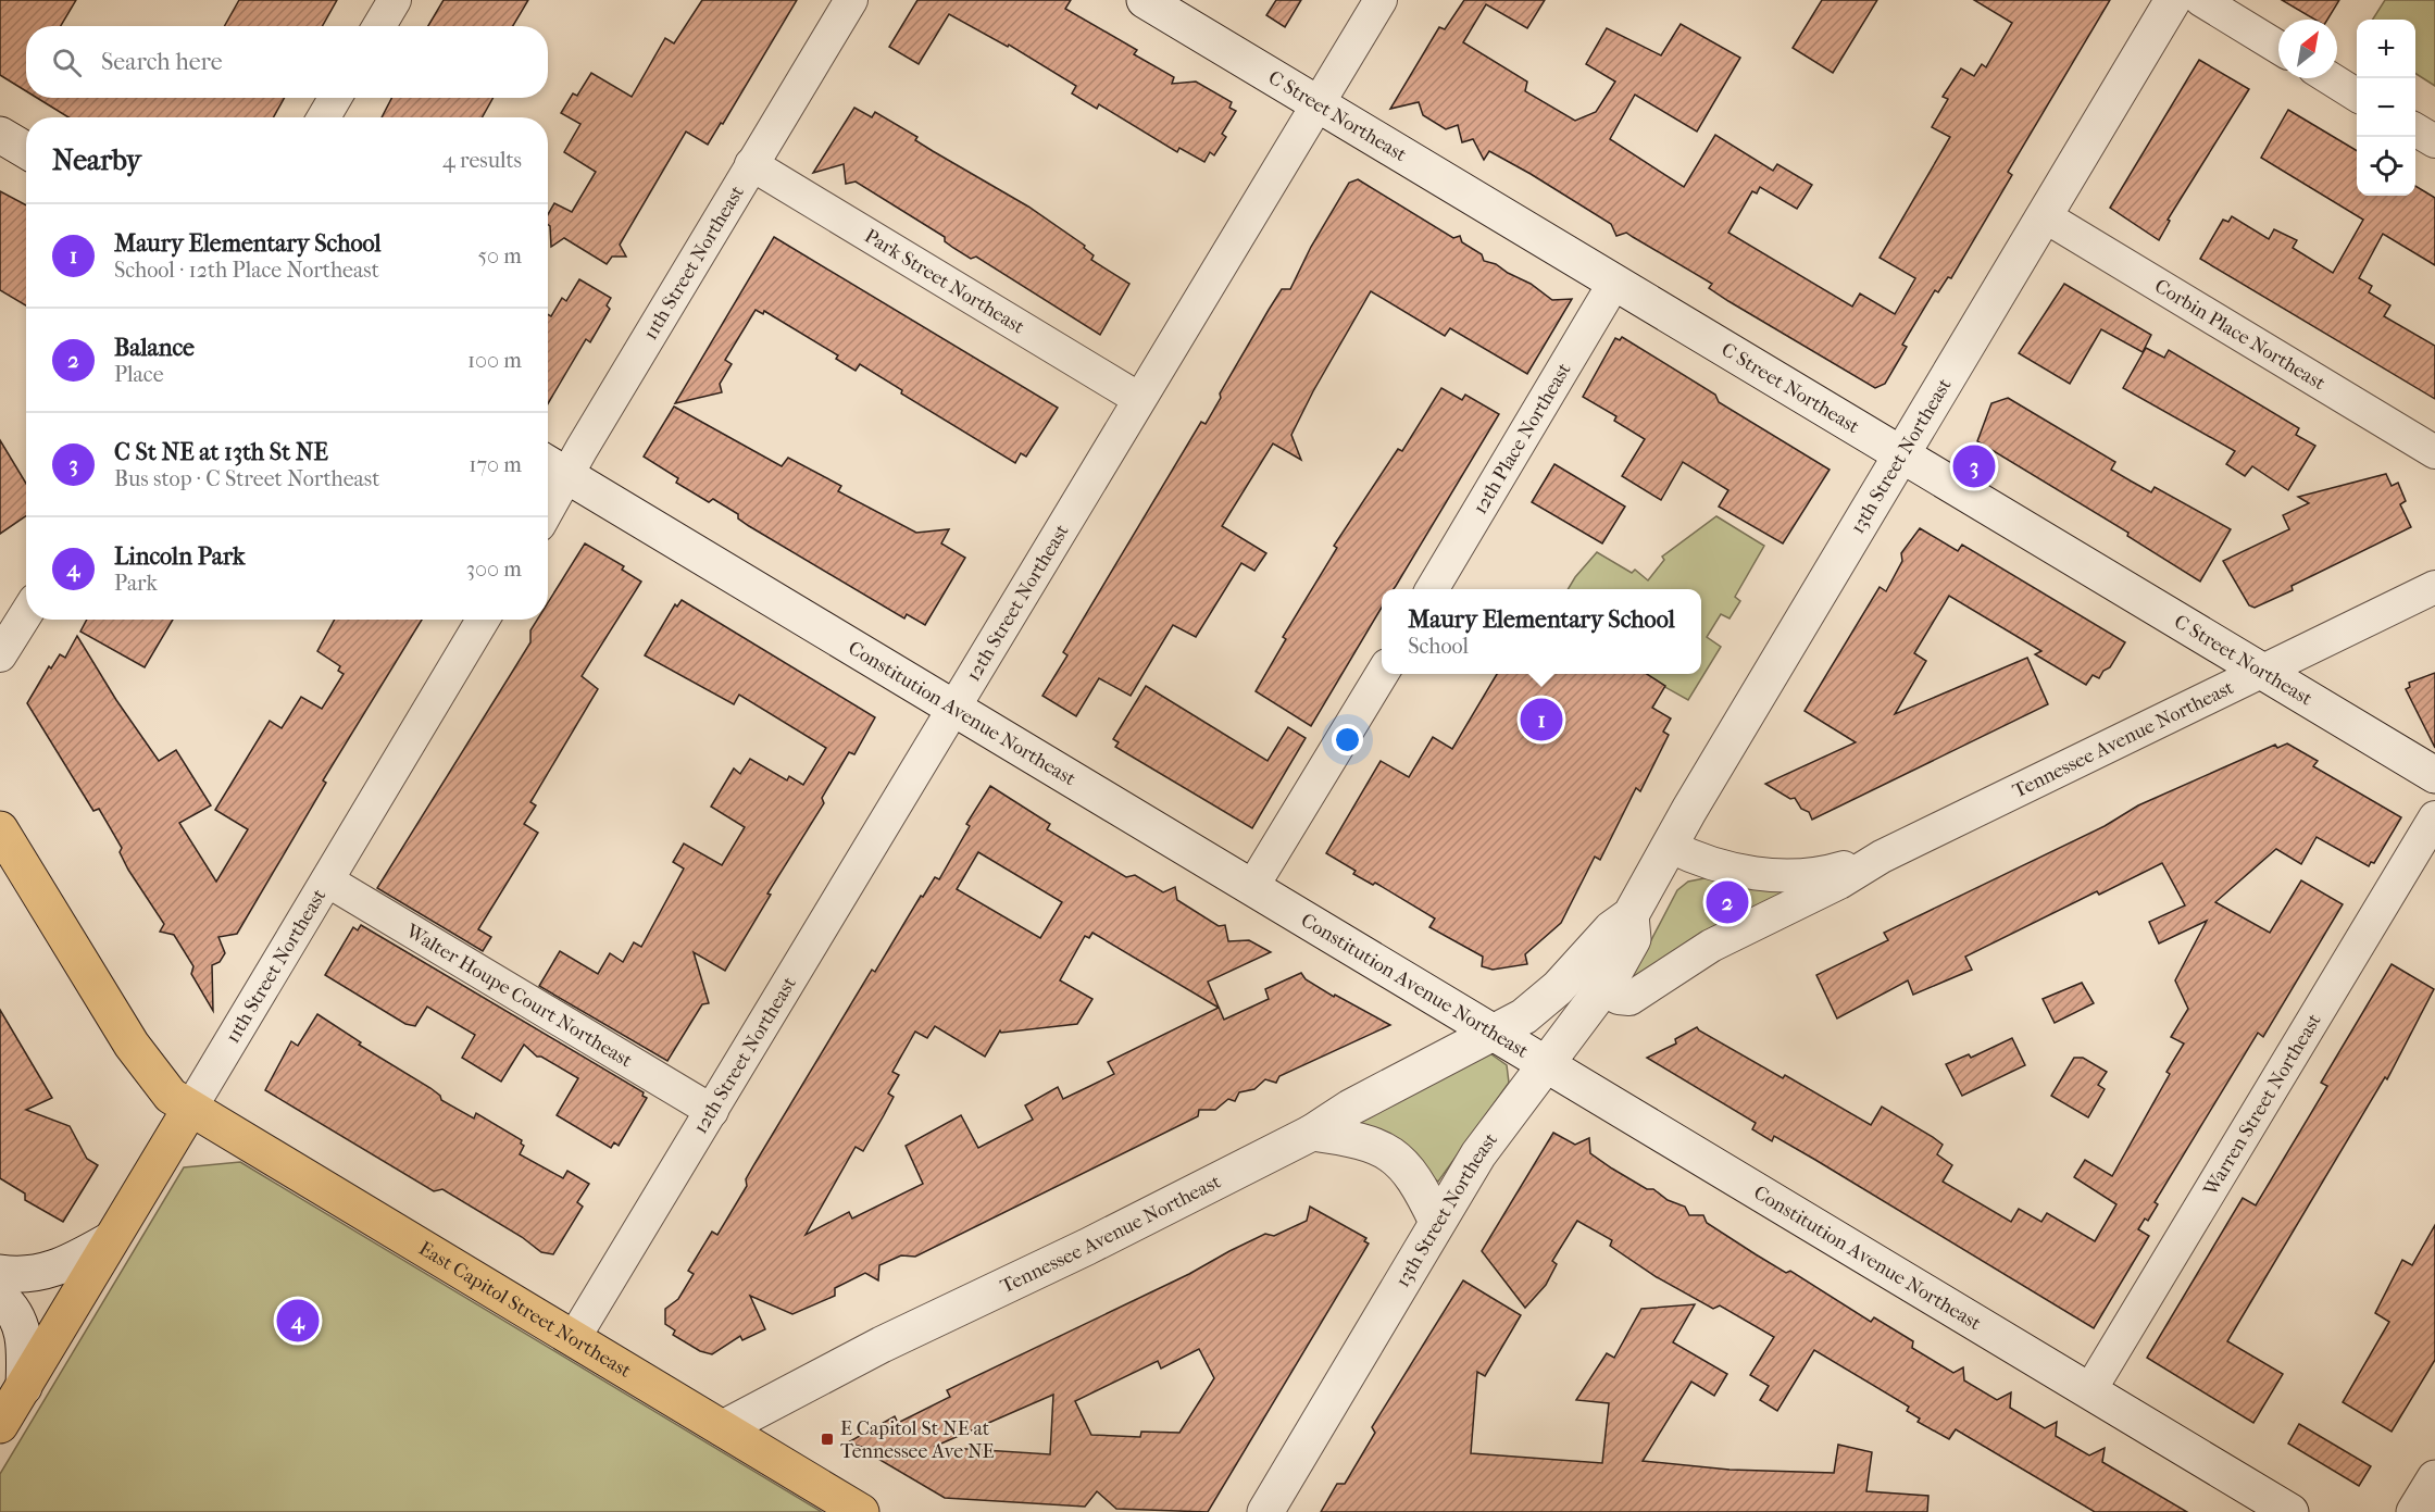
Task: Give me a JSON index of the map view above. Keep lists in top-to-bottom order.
{
  "streets": {
    "main road": [
      "C Street Northeast",
      "11th Street Northeast",
      "13th Street Northeast",
      "Constitution Avenue Northeast",
      "Tennessee Avenue Northeast",
      "East Capitol Street Northeast"
    ],
    "street": [
      "Park Street Northeast",
      "Corbin Place Northeast",
      "12th Place Northeast",
      "12th Street Northeast",
      "Walter Houpe Court Northeast",
      "Warren Street Northeast"
    ]
  },
  "crossings": [
    ["C Street Northeast", "12th Place Northeast"],
    ["C Street Northeast", "13th Street Northeast"],
    ["C Street Northeast", "12th Street Northeast"],
    ["C Street Northeast", "Tennessee Avenue Northeast"],
    ["11th Street Northeast", "Park Street Northeast"],
    ["11th Street Northeast", "Constitution Avenue Northeast"],
    ["11th Street Northeast", "Walter Houpe Court Northeast"],
    ["11th Street Northeast", "East Capitol Street Northeast"],
    ["Park Street Northeast", "12th Street Northeast"],
    ["Corbin Place Northeast", "13th Street Northeast"],
    ["13th Street Northeast", "Constitution Avenue Northeast"],
    ["13th Street Northeast", "Tennessee Avenue Northeast"],
    ["12th Street Northeast", "Constitution Avenue Northeast"],
    ["12th Street Northeast", "Walter Houpe Court Northeast"],
    ["12th Street Northeast", "East Capitol Street Northeast"],
    ["Constitution Avenue Northeast", "Tennessee Avenue Northeast"],
    ["Constitution Avenue Northeast", "Warren Street Northeast"],
    ["Tennessee Avenue Northeast", "East Capitol Street Northeast"]
  ],
  "places": {
    "transit": ["E Capitol St NE at Tennessee Ave NE"]
  },
  "north": "top right",
  "page": {
    "map_buttons": ["+", "−"],
    "search": "Search here",
    "heading": ["Nearby", "4 results"],
    "list": [
      {
        "mark": "1",
        "name": "Maury Elementary School",
        "note": "School · 12th Place Northeast",
        "value": "50 m"
      },
      {
        "mark": "2",
        "name": "Balance",
        "note": "Place",
        "value": "100 m"
      },
      {
        "mark": "3",
        "name": "C St NE at 13th St NE",
        "note": "Bus stop · C Street Northeast",
        "value": "170 m"
      },
      {
        "mark": "4",
        "name": "Lincoln Park",
        "note": "Park",
        "value": "300 m"
      }
    ],
    "pins": [
      "3",
      "1",
      "2",
      "4"
    ],
    "popup": ["Maury Elementary School", "School"]
  }
}
